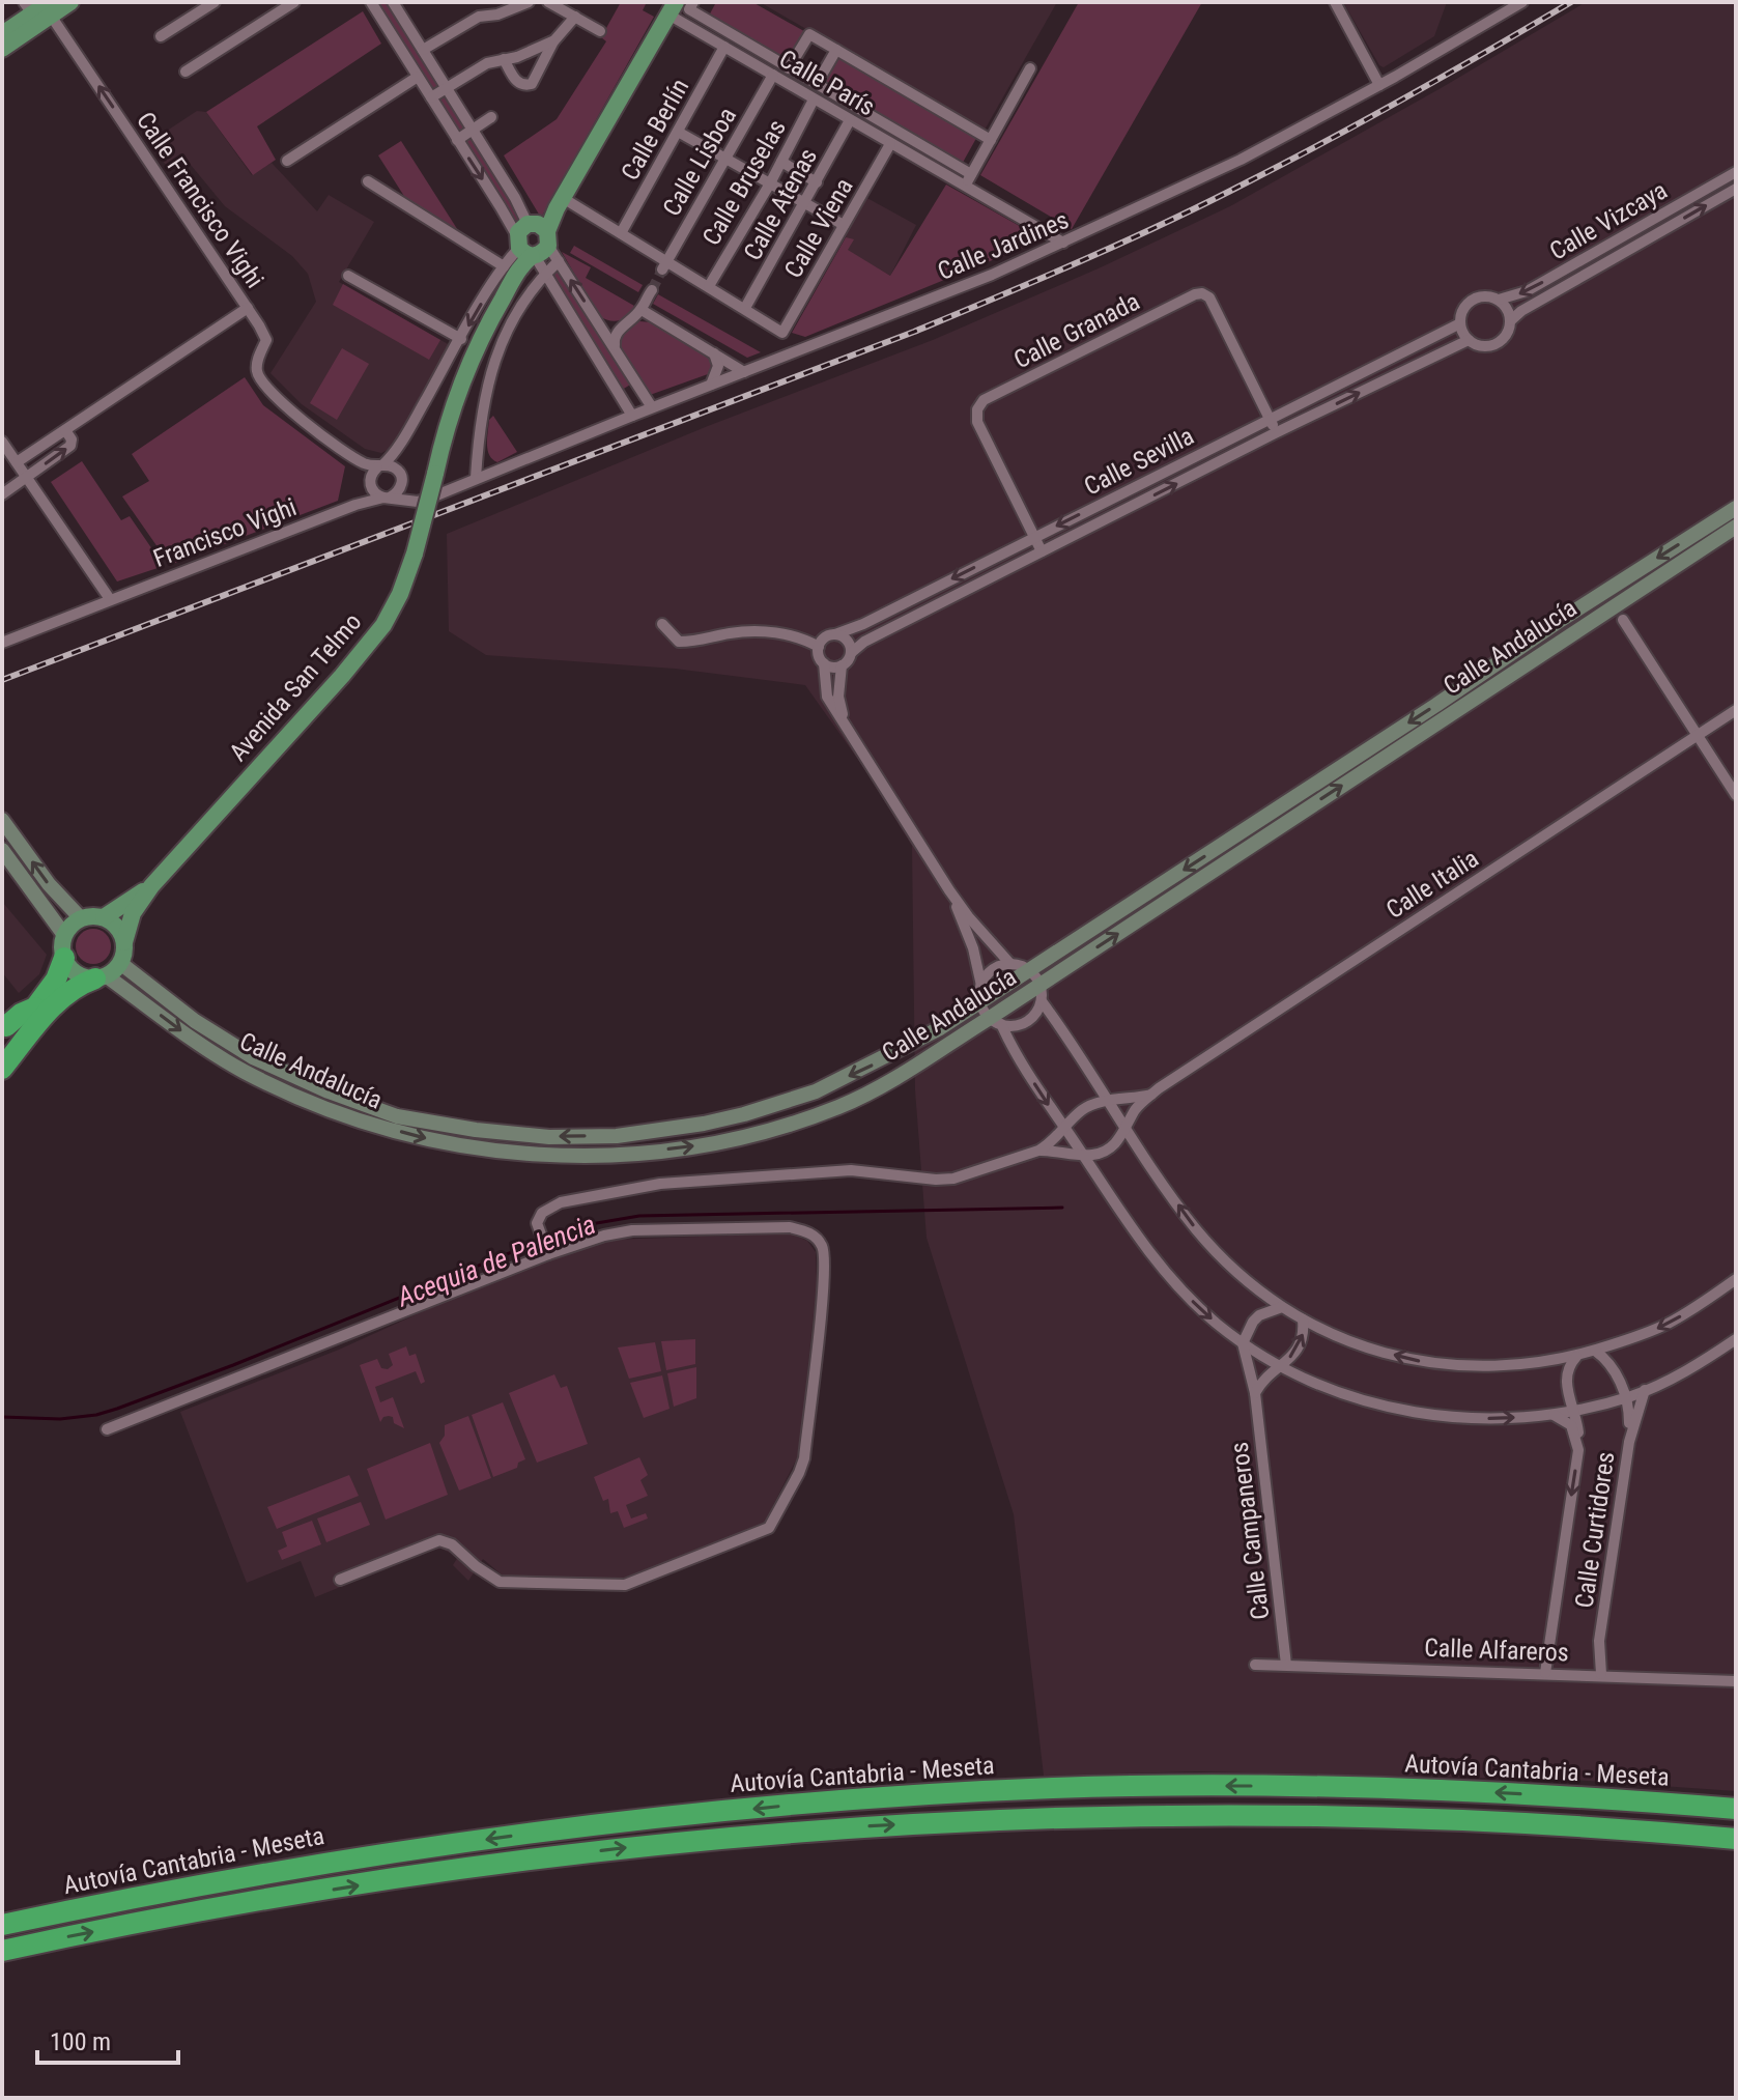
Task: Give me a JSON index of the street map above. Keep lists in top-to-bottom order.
{
  "streets": {
    "highway": ["Autovía Cantabria - Meseta"],
    "main road": ["Calle Andalucía", "Avenida San Telmo"],
    "street": [
      "Calle París",
      "Calle Berlín",
      "Calle Lisboa",
      "Calle Bruselas",
      "Calle Francisco Vighi",
      "Calle Atenas",
      "Calle Vizcaya",
      "Calle Viena",
      "Calle Jardines",
      "Calle Granada",
      "Calle Sevilla",
      "Francisco Vighi",
      "Calle Italia",
      "Calle Curtidores",
      "Calle Campaneros",
      "Calle Alfareros"
    ]
  },
  "crossings": [
    ["Calle París", "Calle Berlín"],
    ["Calle París", "Calle Lisboa"],
    ["Calle París", "Calle Bruselas"],
    ["Calle París", "Calle Atenas"],
    ["Calle París", "Calle Viena"],
    ["Calle París", "Calle Jardines"],
    ["Calle París", "Avenida San Telmo"],
    ["Calle Atenas", "Calle Viena"],
    ["Calle Vizcaya", "Calle Sevilla"],
    ["Calle Granada", "Calle Sevilla"],
    ["Calle Andalucía", "Avenida San Telmo"],
    ["Calle Curtidores", "Calle Alfareros"],
    ["Calle Campaneros", "Calle Alfareros"]
  ],
  "one_way": ["Calle Francisco Vighi"],
  "water": ["Acequia de Palencia"],
  "scale_bar": "100 m"
}
